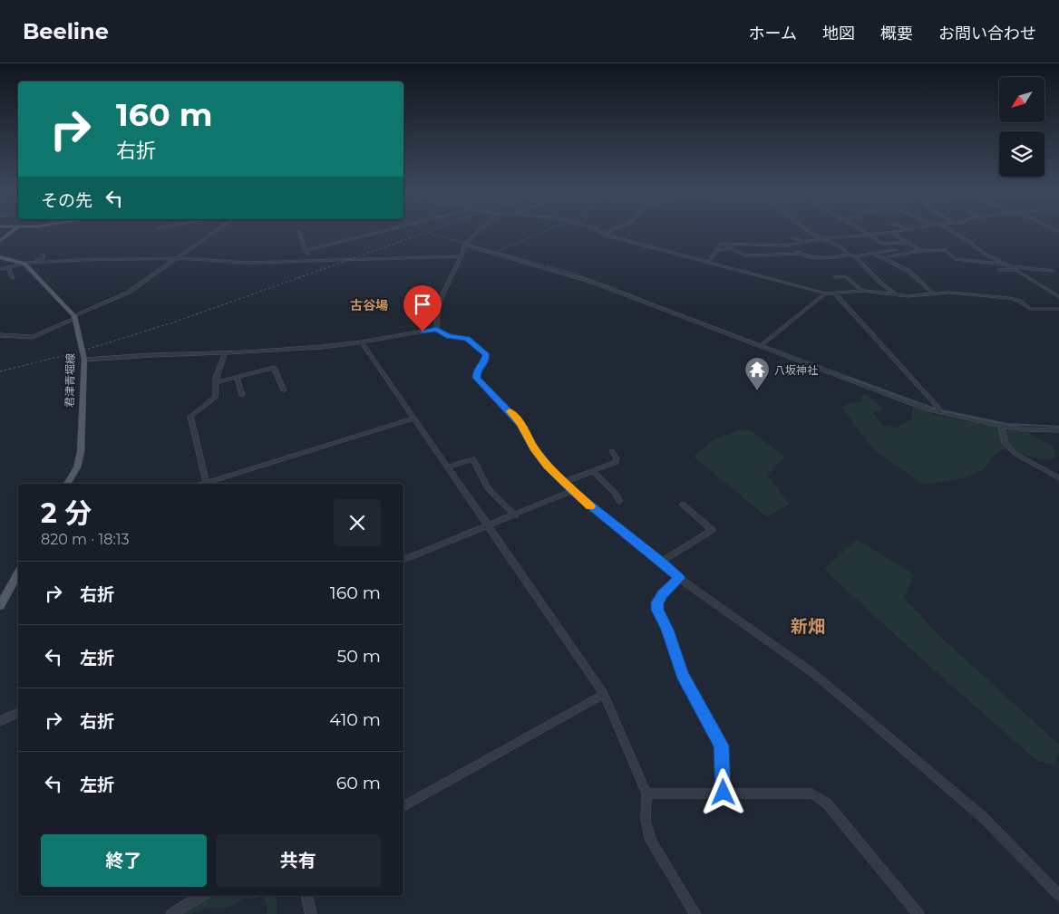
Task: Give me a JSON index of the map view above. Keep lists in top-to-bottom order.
{
  "streets": {
    "main road": ["君津青堀線"]
  },
  "districts": ["古谷場", "新畑"],
  "places": {
    "temple": ["八坂神社"]
  },
  "north": "bottom left",
  "page": {
    "header": "Beeline",
    "nav": [
      "ホーム",
      "地図",
      "概要",
      "お問い合わせ"
    ],
    "turn": ["160 m", "右折"],
    "then": "その先",
    "heading": ["2 分", "820 m · 18:13"],
    "list": [
      {
        "name": "右折",
        "value": "160 m"
      },
      {
        "name": "左折",
        "value": "50 m"
      },
      {
        "name": "右折",
        "value": "410 m"
      },
      {
        "name": "左折",
        "value": "60 m"
      }
    ],
    "buttons": ["終了", "共有"]
  }
}
